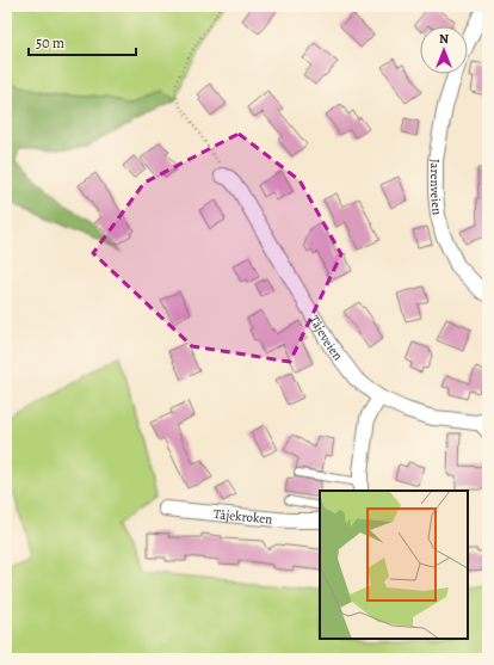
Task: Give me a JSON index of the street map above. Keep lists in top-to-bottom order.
{
  "streets": {
    "street": ["Jarenveien", "Tåjeveien", "Tåjekroken"]
  },
  "scale_bar": "50 m",
  "north": "top"
}
